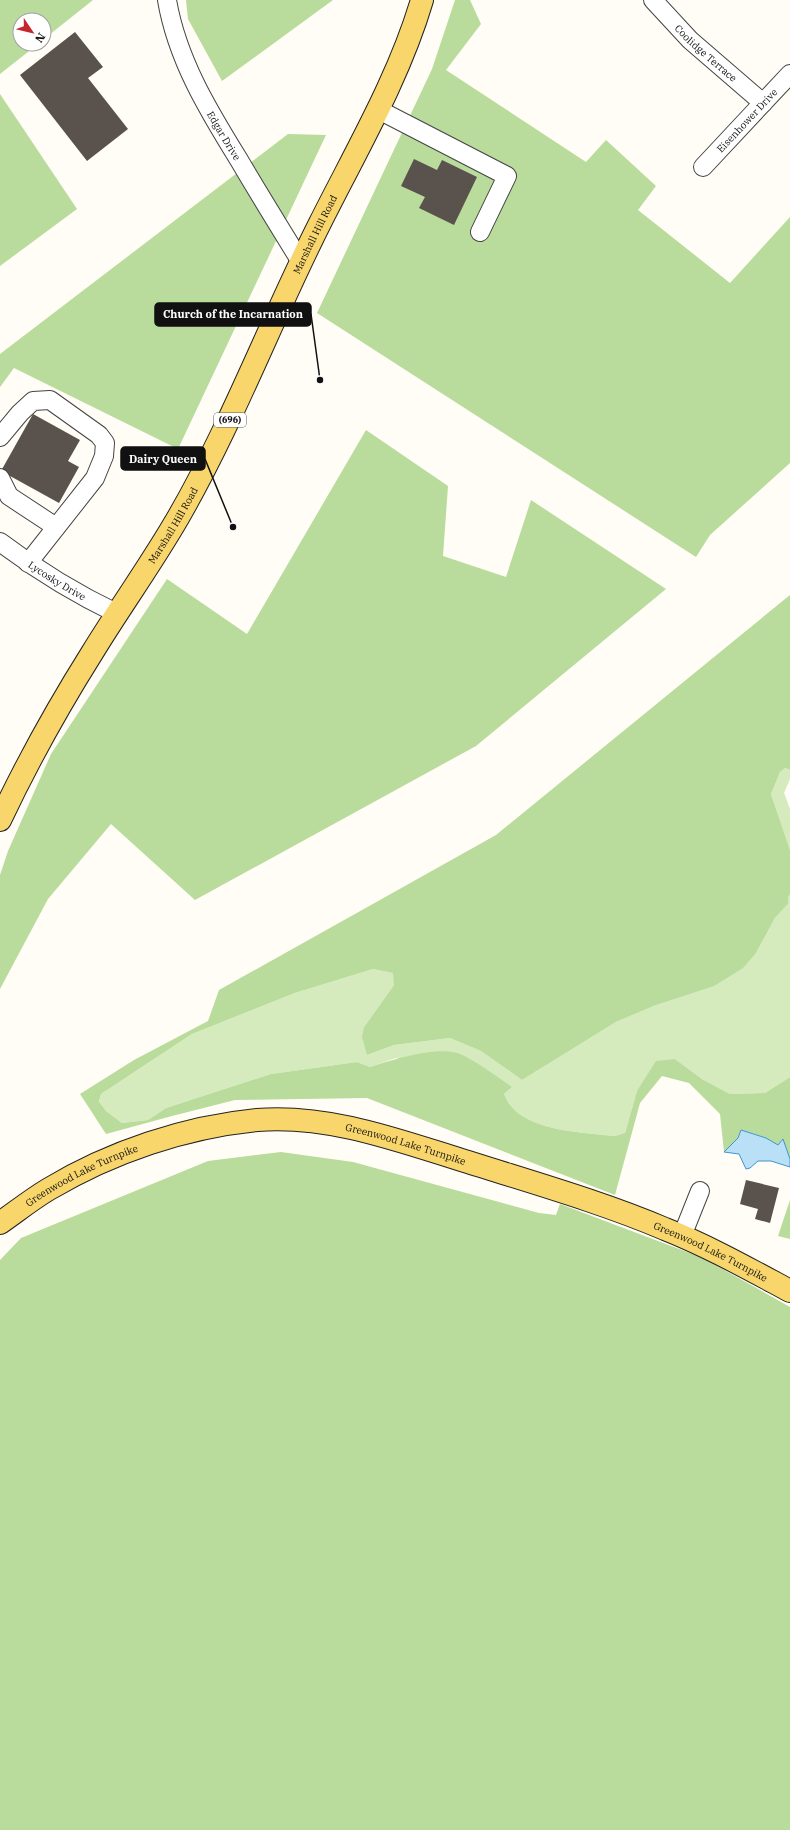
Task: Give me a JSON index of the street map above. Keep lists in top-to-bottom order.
{
  "streets": {
    "main road": ["Marshall Hill Road", "(696)", "Greenwood Lake Turnpike"],
    "street": [
      "Coolidge Terrace",
      "Eisenhower Drive",
      "Edgar Drive",
      "Lycosky Drive"
    ]
  },
  "crossings": [
    ["Coolidge Terrace", "Eisenhower Drive"],
    ["Edgar Drive", "Marshall Hill Road"],
    ["Marshall Hill Road", "Lycosky Drive"]
  ],
  "places": ["Church of the Incarnation", "Dairy Queen"],
  "north": "bottom right"
}
